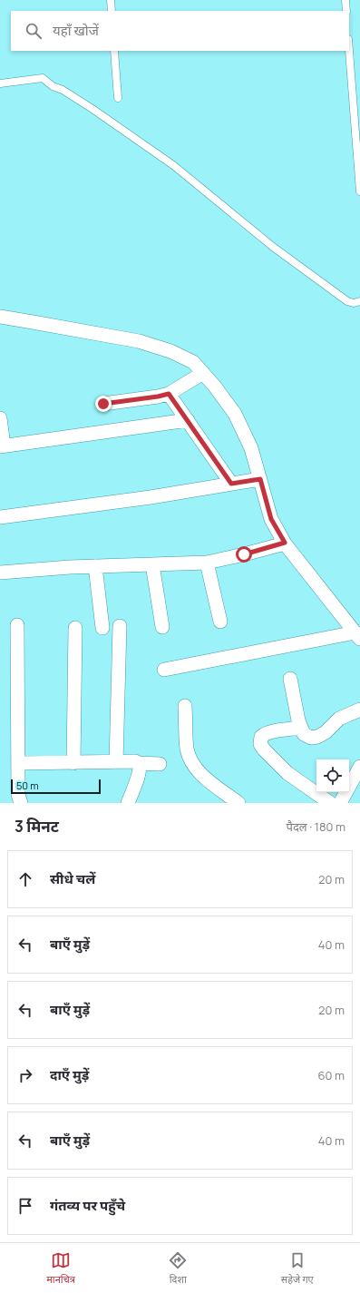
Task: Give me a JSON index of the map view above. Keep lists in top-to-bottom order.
{
  "scale_bar": "50 m",
  "page": {
    "search": "यहाँ खोजें",
    "scale": "50 m",
    "heading": ["3 मिनट", "पैदल · 180 m"],
    "list": [
      ["सीधे चलें", "20 m"],
      ["बाएँ मुड़ें", "40 m"],
      ["बाएँ मुड़ें", "20 m"],
      ["दाएँ मुड़ें", "60 m"],
      ["बाएँ मुड़ें", "40 m"],
      "गंतव्य पर पहुँचे"
    ],
    "nav": ["मानचित्र", "दिशा", "सहेजे गए"]
  }
}
